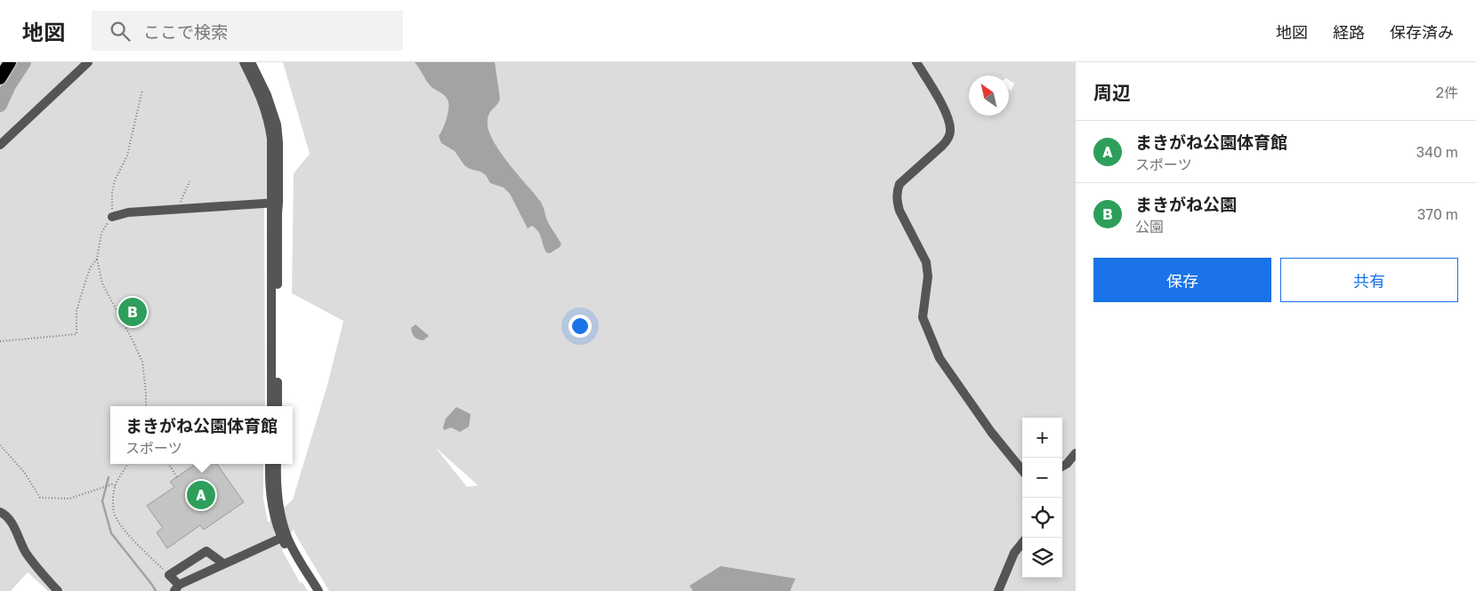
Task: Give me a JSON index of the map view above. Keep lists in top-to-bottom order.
{
  "north": "top left",
  "page": {
    "header": "地図",
    "search": "ここで検索",
    "nav": ["地図", "経路", "保存済み"],
    "heading": ["周辺", "2件"],
    "list": [
      {
        "mark": "A",
        "name": "まきがね公園体育館",
        "note": "スポーツ",
        "value": "340 m"
      },
      {
        "mark": "B",
        "name": "まきがね公園",
        "note": "公園",
        "value": "370 m"
      }
    ],
    "buttons": ["保存", "共有"],
    "pins": ["B", "A"],
    "popup": ["まきがね公園体育館", "スポーツ"],
    "map_buttons": ["+", "−"]
  }
}
